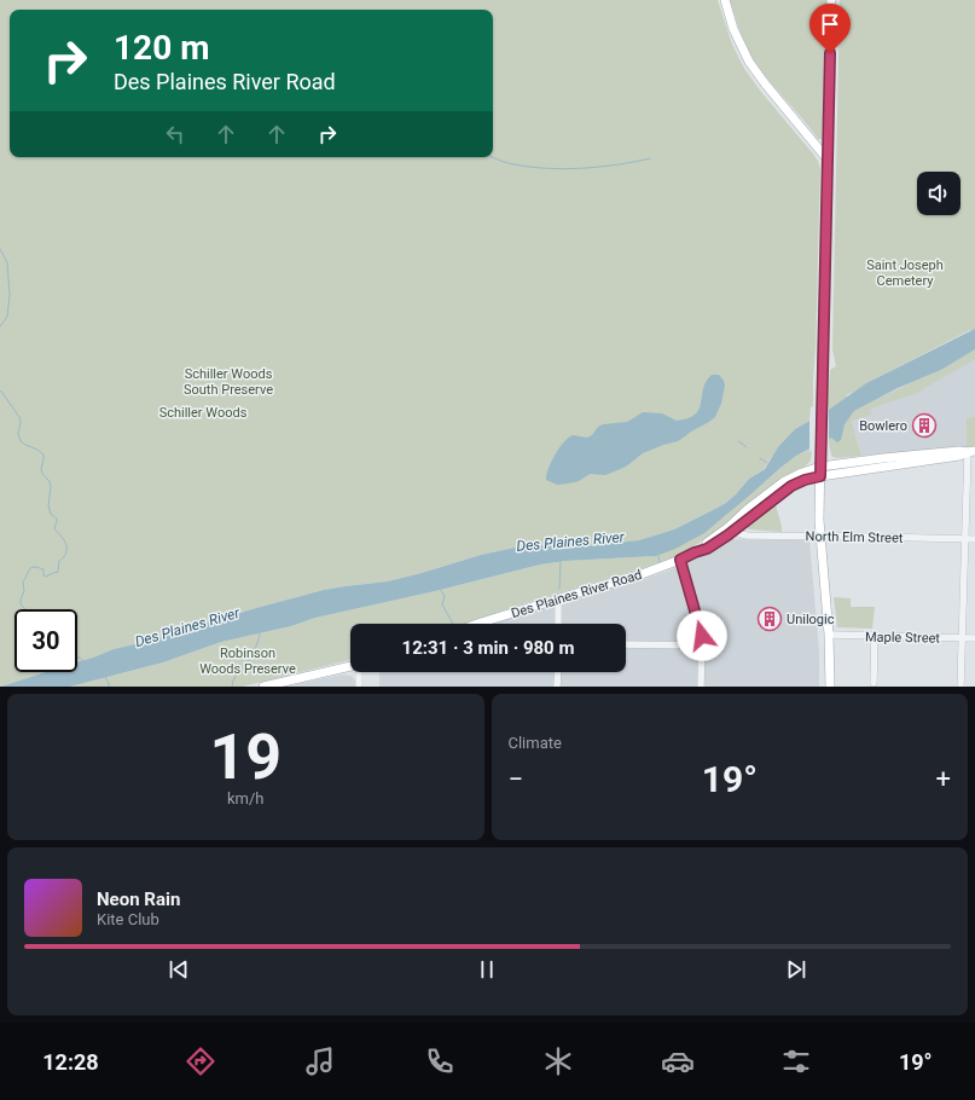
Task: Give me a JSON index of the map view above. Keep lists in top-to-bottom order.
{
  "streets": {
    "main road": ["Des Plaines River Road"],
    "street": ["North Elm Street", "Maple Street"]
  },
  "crossings": [
    ["North Elm Street", "Des Plaines River Road"]
  ],
  "water": ["Des Plaines River"],
  "parks": [
    "Saint Joseph Cemetery",
    "Schiller Woods South Preserve",
    "Schiller Woods",
    "Robinson Woods Preserve"
  ],
  "places": {
    "building": ["Bowlero", "Unilogic"]
  },
  "page": {
    "turn": ["120 m", "Des Plaines River Road"],
    "limit": "30",
    "trip": "12:31 · 3 min · 980 m",
    "tile": [
      ["19", "km/h"],
      "Climate"
    ],
    "heat": ["−", "19°", "+"],
    "song": ["Neon Rain", "Kite Club"],
    "tabs": ["12:28", "19°"]
  }
}
